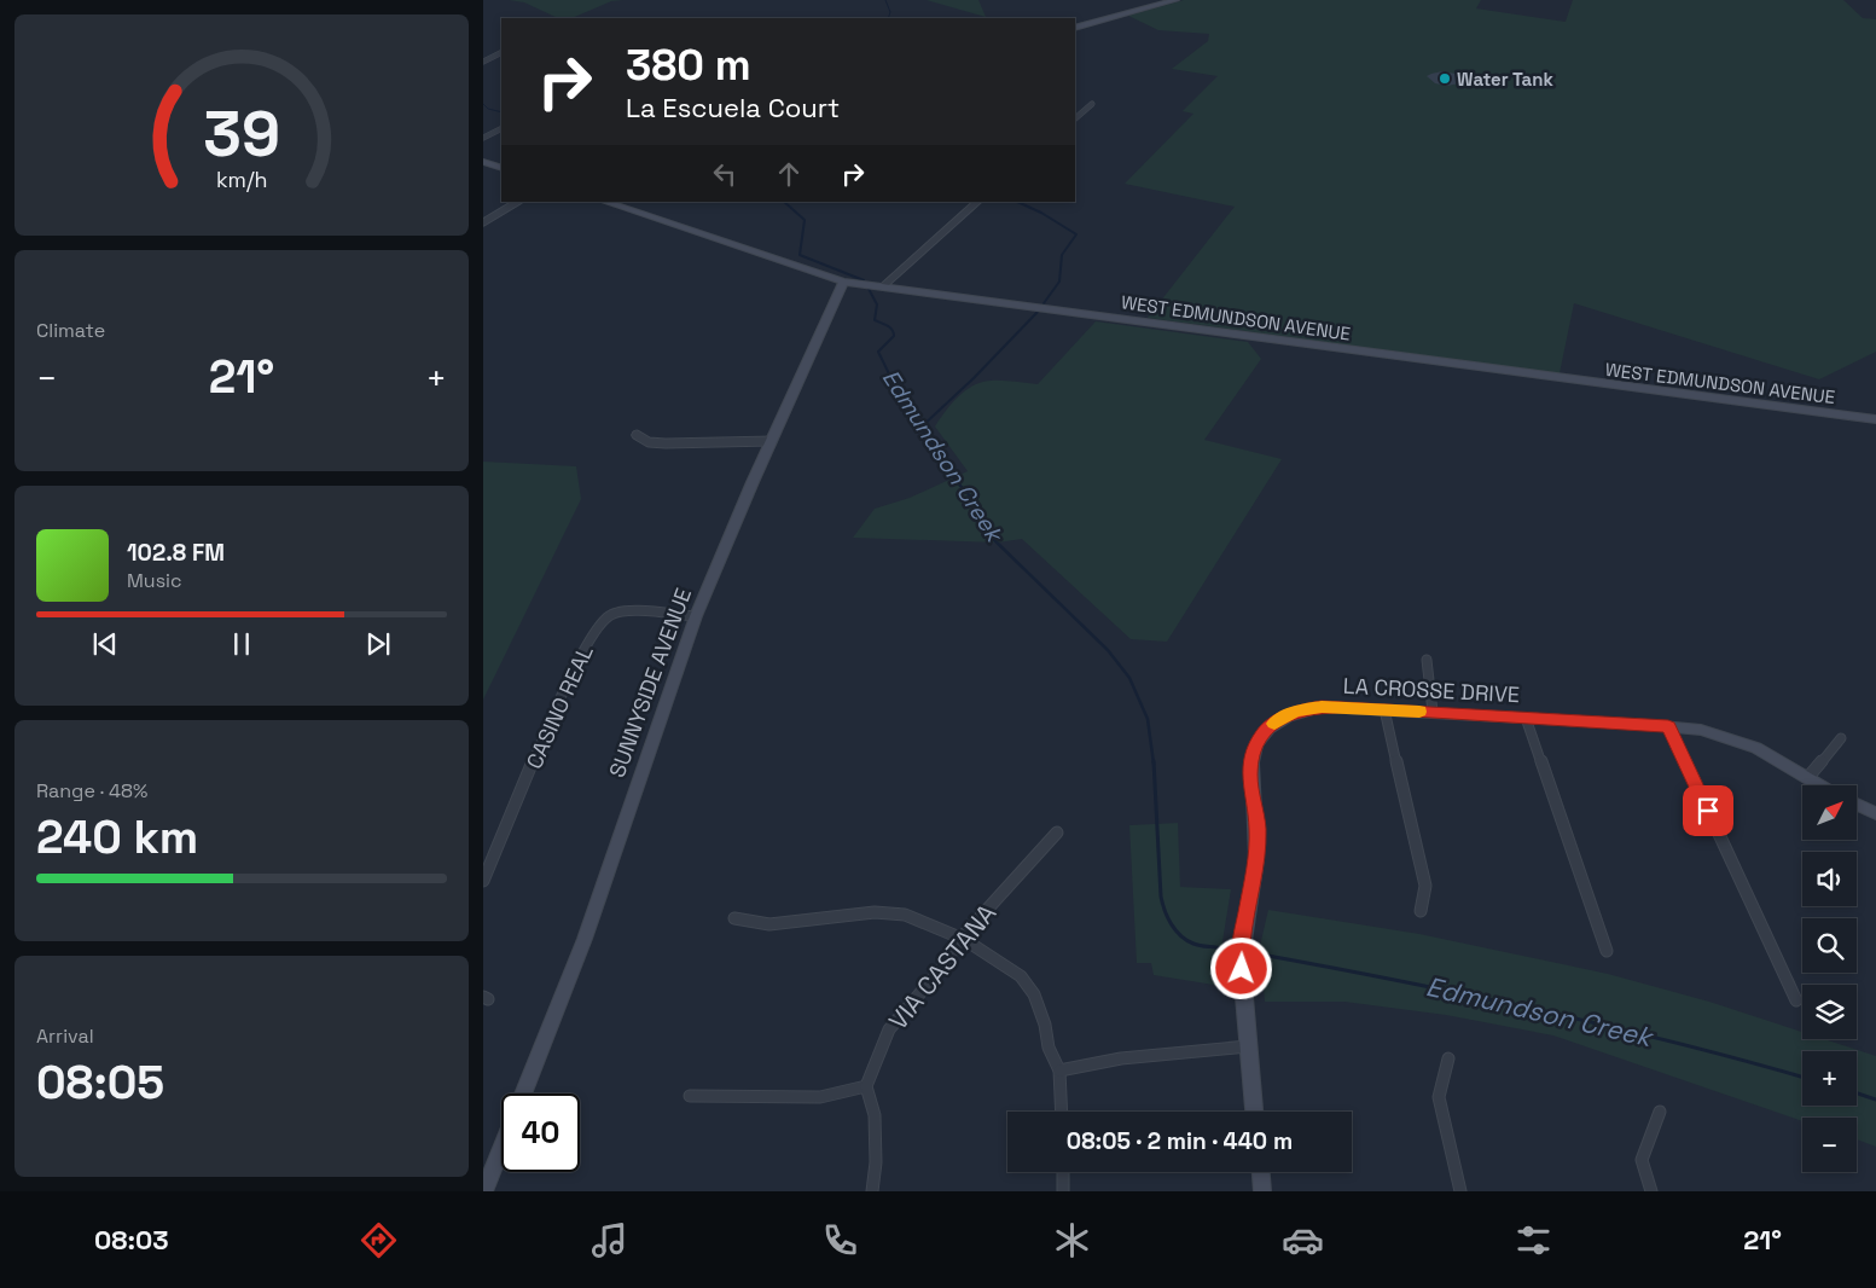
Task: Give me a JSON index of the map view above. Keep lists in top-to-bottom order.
{
  "streets": {
    "street": [
      "WEST EDMUNDSON AVENUE",
      "SUNNYSIDE AVENUE",
      "LA CROSSE DRIVE",
      "CASINO REAL",
      "VIA CASTANA"
    ]
  },
  "crossings": [
    ["WEST EDMUNDSON AVENUE", "SUNNYSIDE AVENUE"],
    ["SUNNYSIDE AVENUE", "CASINO REAL"]
  ],
  "water": ["Edmundson Creek"],
  "places": ["Water Tank"],
  "north": "top right",
  "page": {
    "turn": ["380 m", "La Escuela Court"],
    "tile": [
      "Climate",
      ["Range · 48%", "240 km"],
      ["Arrival", "08:05"]
    ],
    "heat": ["−", "21°", "+"],
    "song": ["102.8 FM", "Music"],
    "map_buttons": ["+", "−"],
    "limit": "40",
    "trip": "08:05 · 2 min · 440 m",
    "tabs": ["08:03", "21°"],
    "gauge": ["39", "km/h"]
  }
}
